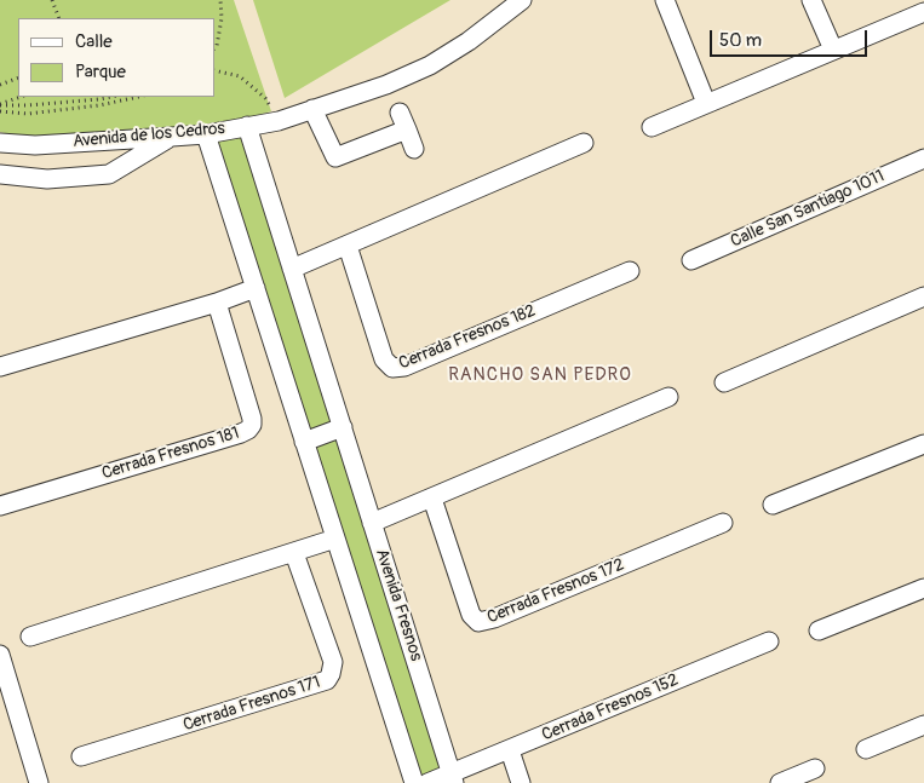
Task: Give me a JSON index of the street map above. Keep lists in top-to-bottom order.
{
  "streets": {
    "street": [
      "Avenida de los Cedros",
      "Calle San Santiago 1011",
      "Cerrada Fresnos 182",
      "Cerrada Fresnos 181",
      "Cerrada Fresnos 172",
      "Avenida Fresnos",
      "Cerrada Fresnos 171",
      "Cerrada Fresnos 152"
    ]
  },
  "crossings": [
    ["Avenida de los Cedros", "Avenida Fresnos"],
    ["Avenida Fresnos", "Cerrada Fresnos 152"]
  ],
  "districts": ["RANCHO SAN PEDRO"],
  "legend": ["Calle", "Parque"],
  "scale_bar": "50 m"
}
